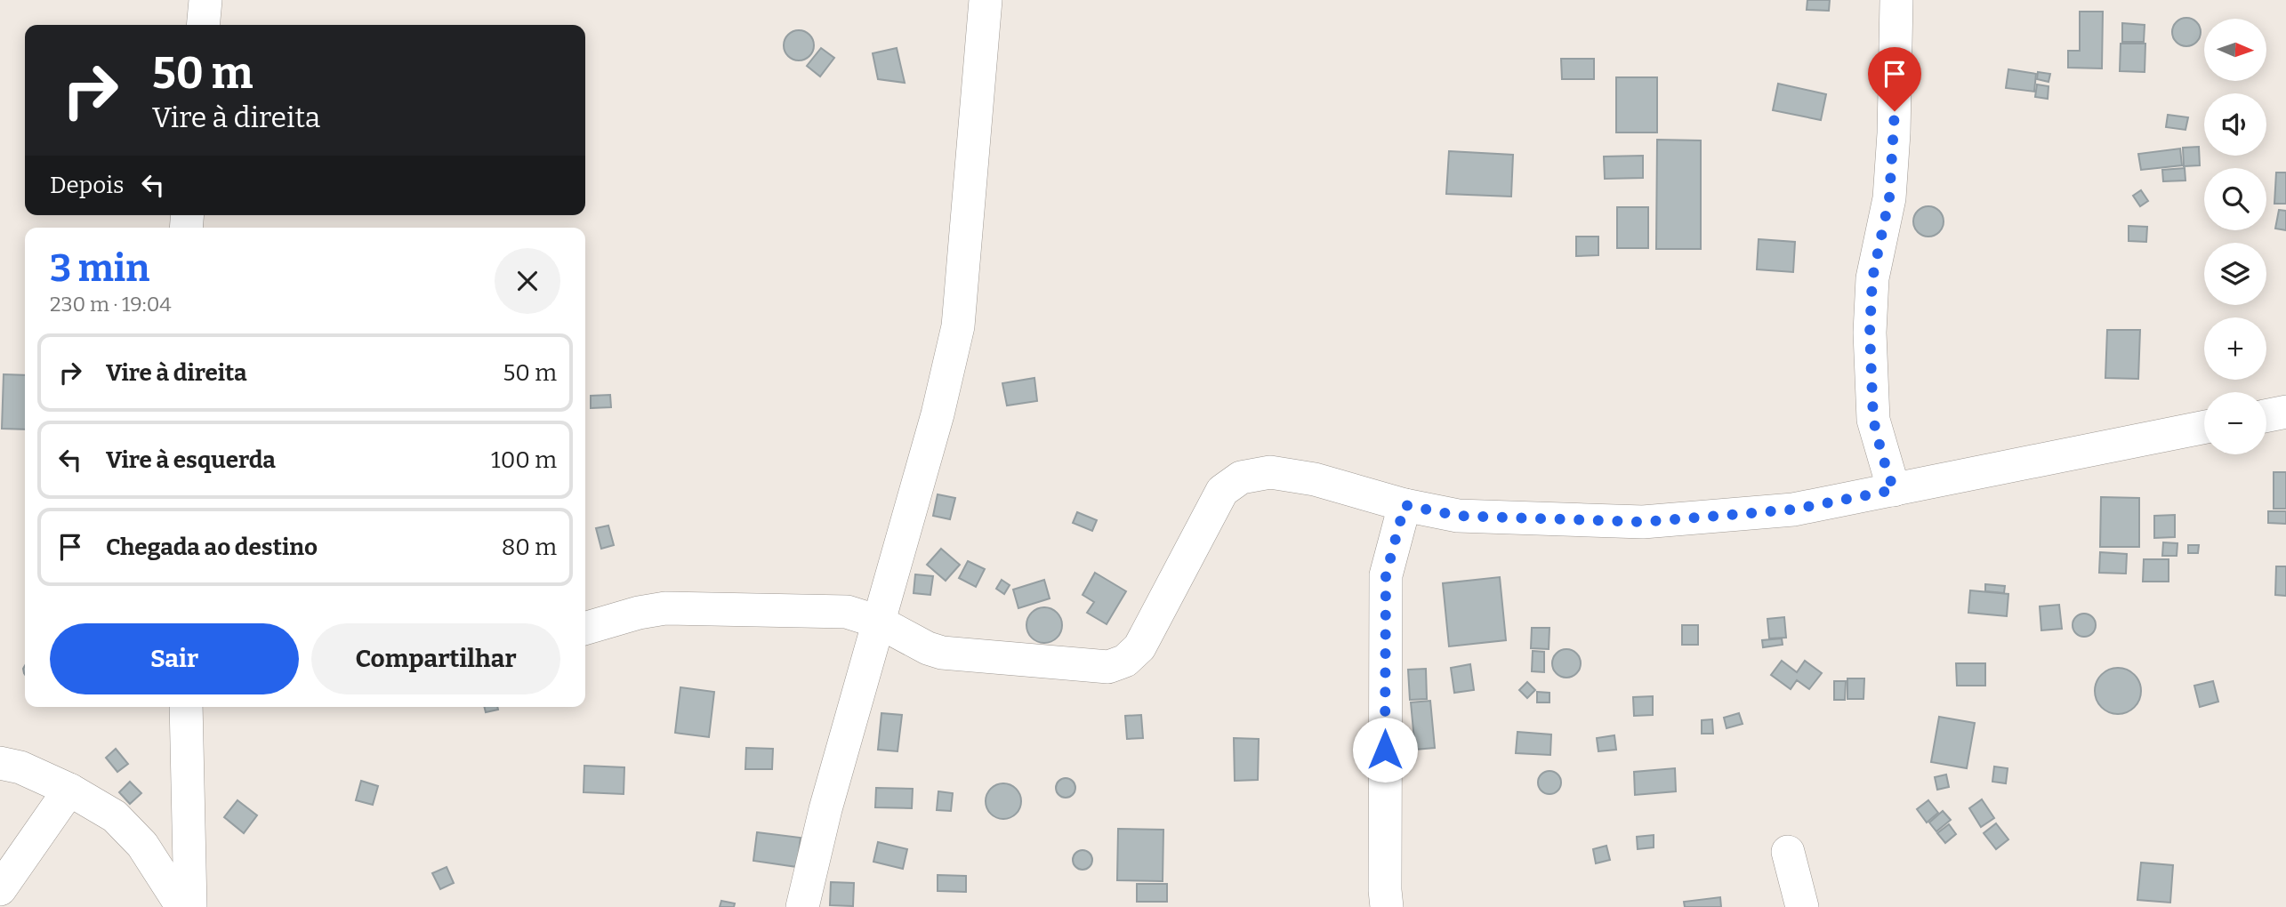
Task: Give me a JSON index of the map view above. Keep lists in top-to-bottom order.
{
  "north": "right",
  "page": {
    "map_buttons": ["+", "−"],
    "turn": ["50 m", "Vire à direita"],
    "then": "Depois",
    "heading": ["3 min", "230 m · 19:04"],
    "list": [
      {
        "name": "Vire à direita",
        "value": "50 m"
      },
      {
        "name": "Vire à esquerda",
        "value": "100 m"
      },
      {
        "name": "Chegada ao destino",
        "value": "80 m"
      }
    ],
    "buttons": ["Sair", "Compartilhar"]
  }
}
